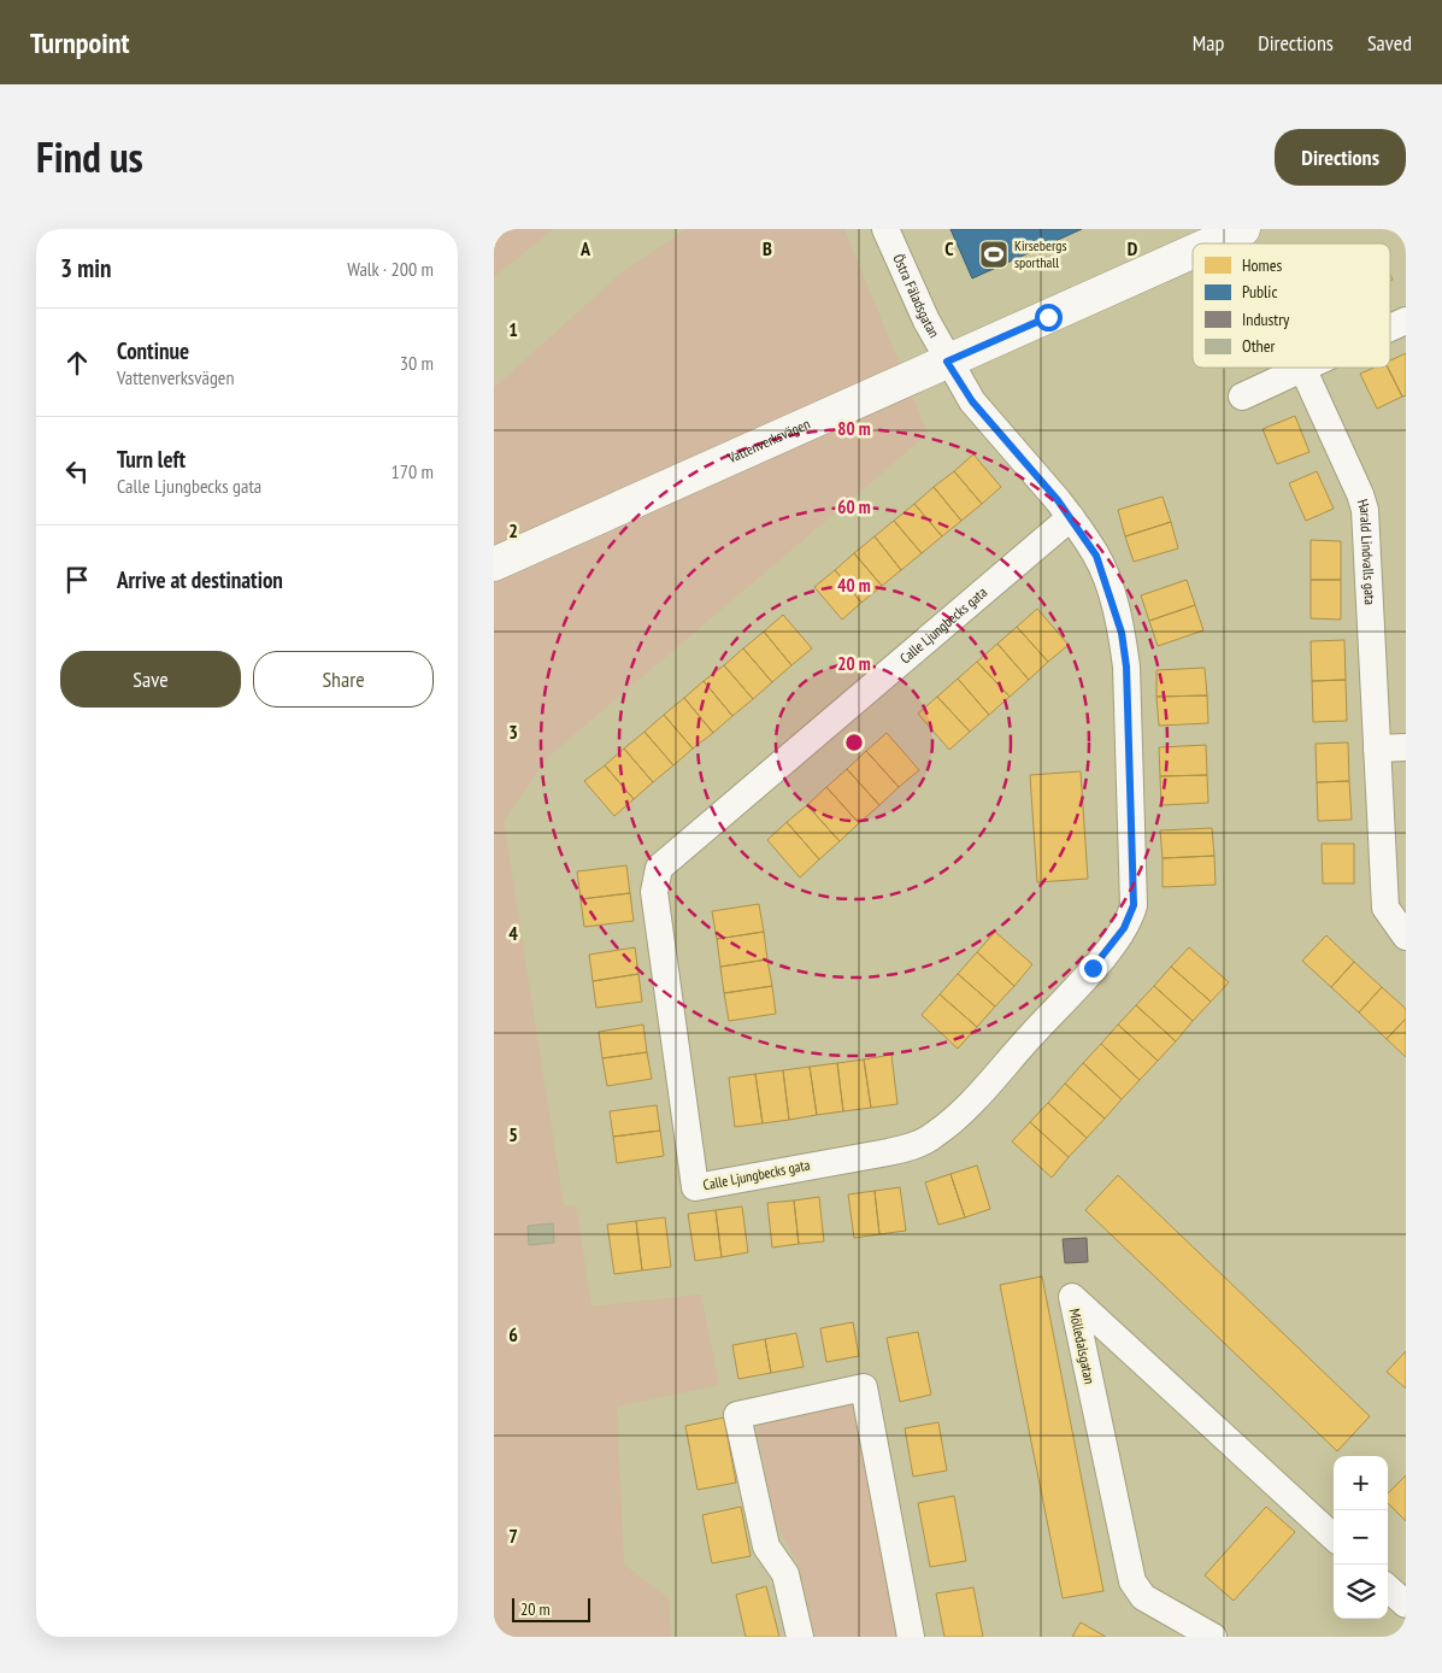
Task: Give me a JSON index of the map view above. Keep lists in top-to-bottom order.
{
  "streets": {
    "street": [
      "Östra Fäladsgatan",
      "Vattenverksvägen",
      "Harald Lindvalls gata",
      "Calle Ljungbecks gata",
      "Mölledalsgatan"
    ]
  },
  "crossings": [
    ["Östra Fäladsgatan", "Vattenverksvägen"],
    ["Östra Fäladsgatan", "Calle Ljungbecks gata"],
    ["Vattenverksvägen", "Calle Ljungbecks gata"]
  ],
  "places": {
    "sports": ["Kirsebergs sporthall"]
  },
  "legend": [
    "Homes",
    "Public",
    "Industry",
    "Other"
  ],
  "scale_bar": "20 m",
  "page": {
    "header": "Turnpoint",
    "nav": ["Map", "Directions", "Saved"],
    "title": "Find us",
    "buttons": [
      "Directions",
      ["Save", "Share"]
    ],
    "heading": ["3 min", "Walk · 200 m"],
    "list": [
      ["Continue", "Vattenverksvägen", "30 m"],
      ["Turn left", "Calle Ljungbecks gata", "170 m"],
      "Arrive at destination"
    ],
    "map_buttons": ["+", "−"],
    "scale": "20 m"
  },
  "grid": {
    "columns": [
      "A",
      "B",
      "C",
      "D"
    ],
    "rows": [
      "1",
      "2",
      "3",
      "4",
      "5",
      "6",
      "7"
    ]
  },
  "rings": [
    "80 m",
    "60 m",
    "40 m",
    "20 m"
  ]
}
